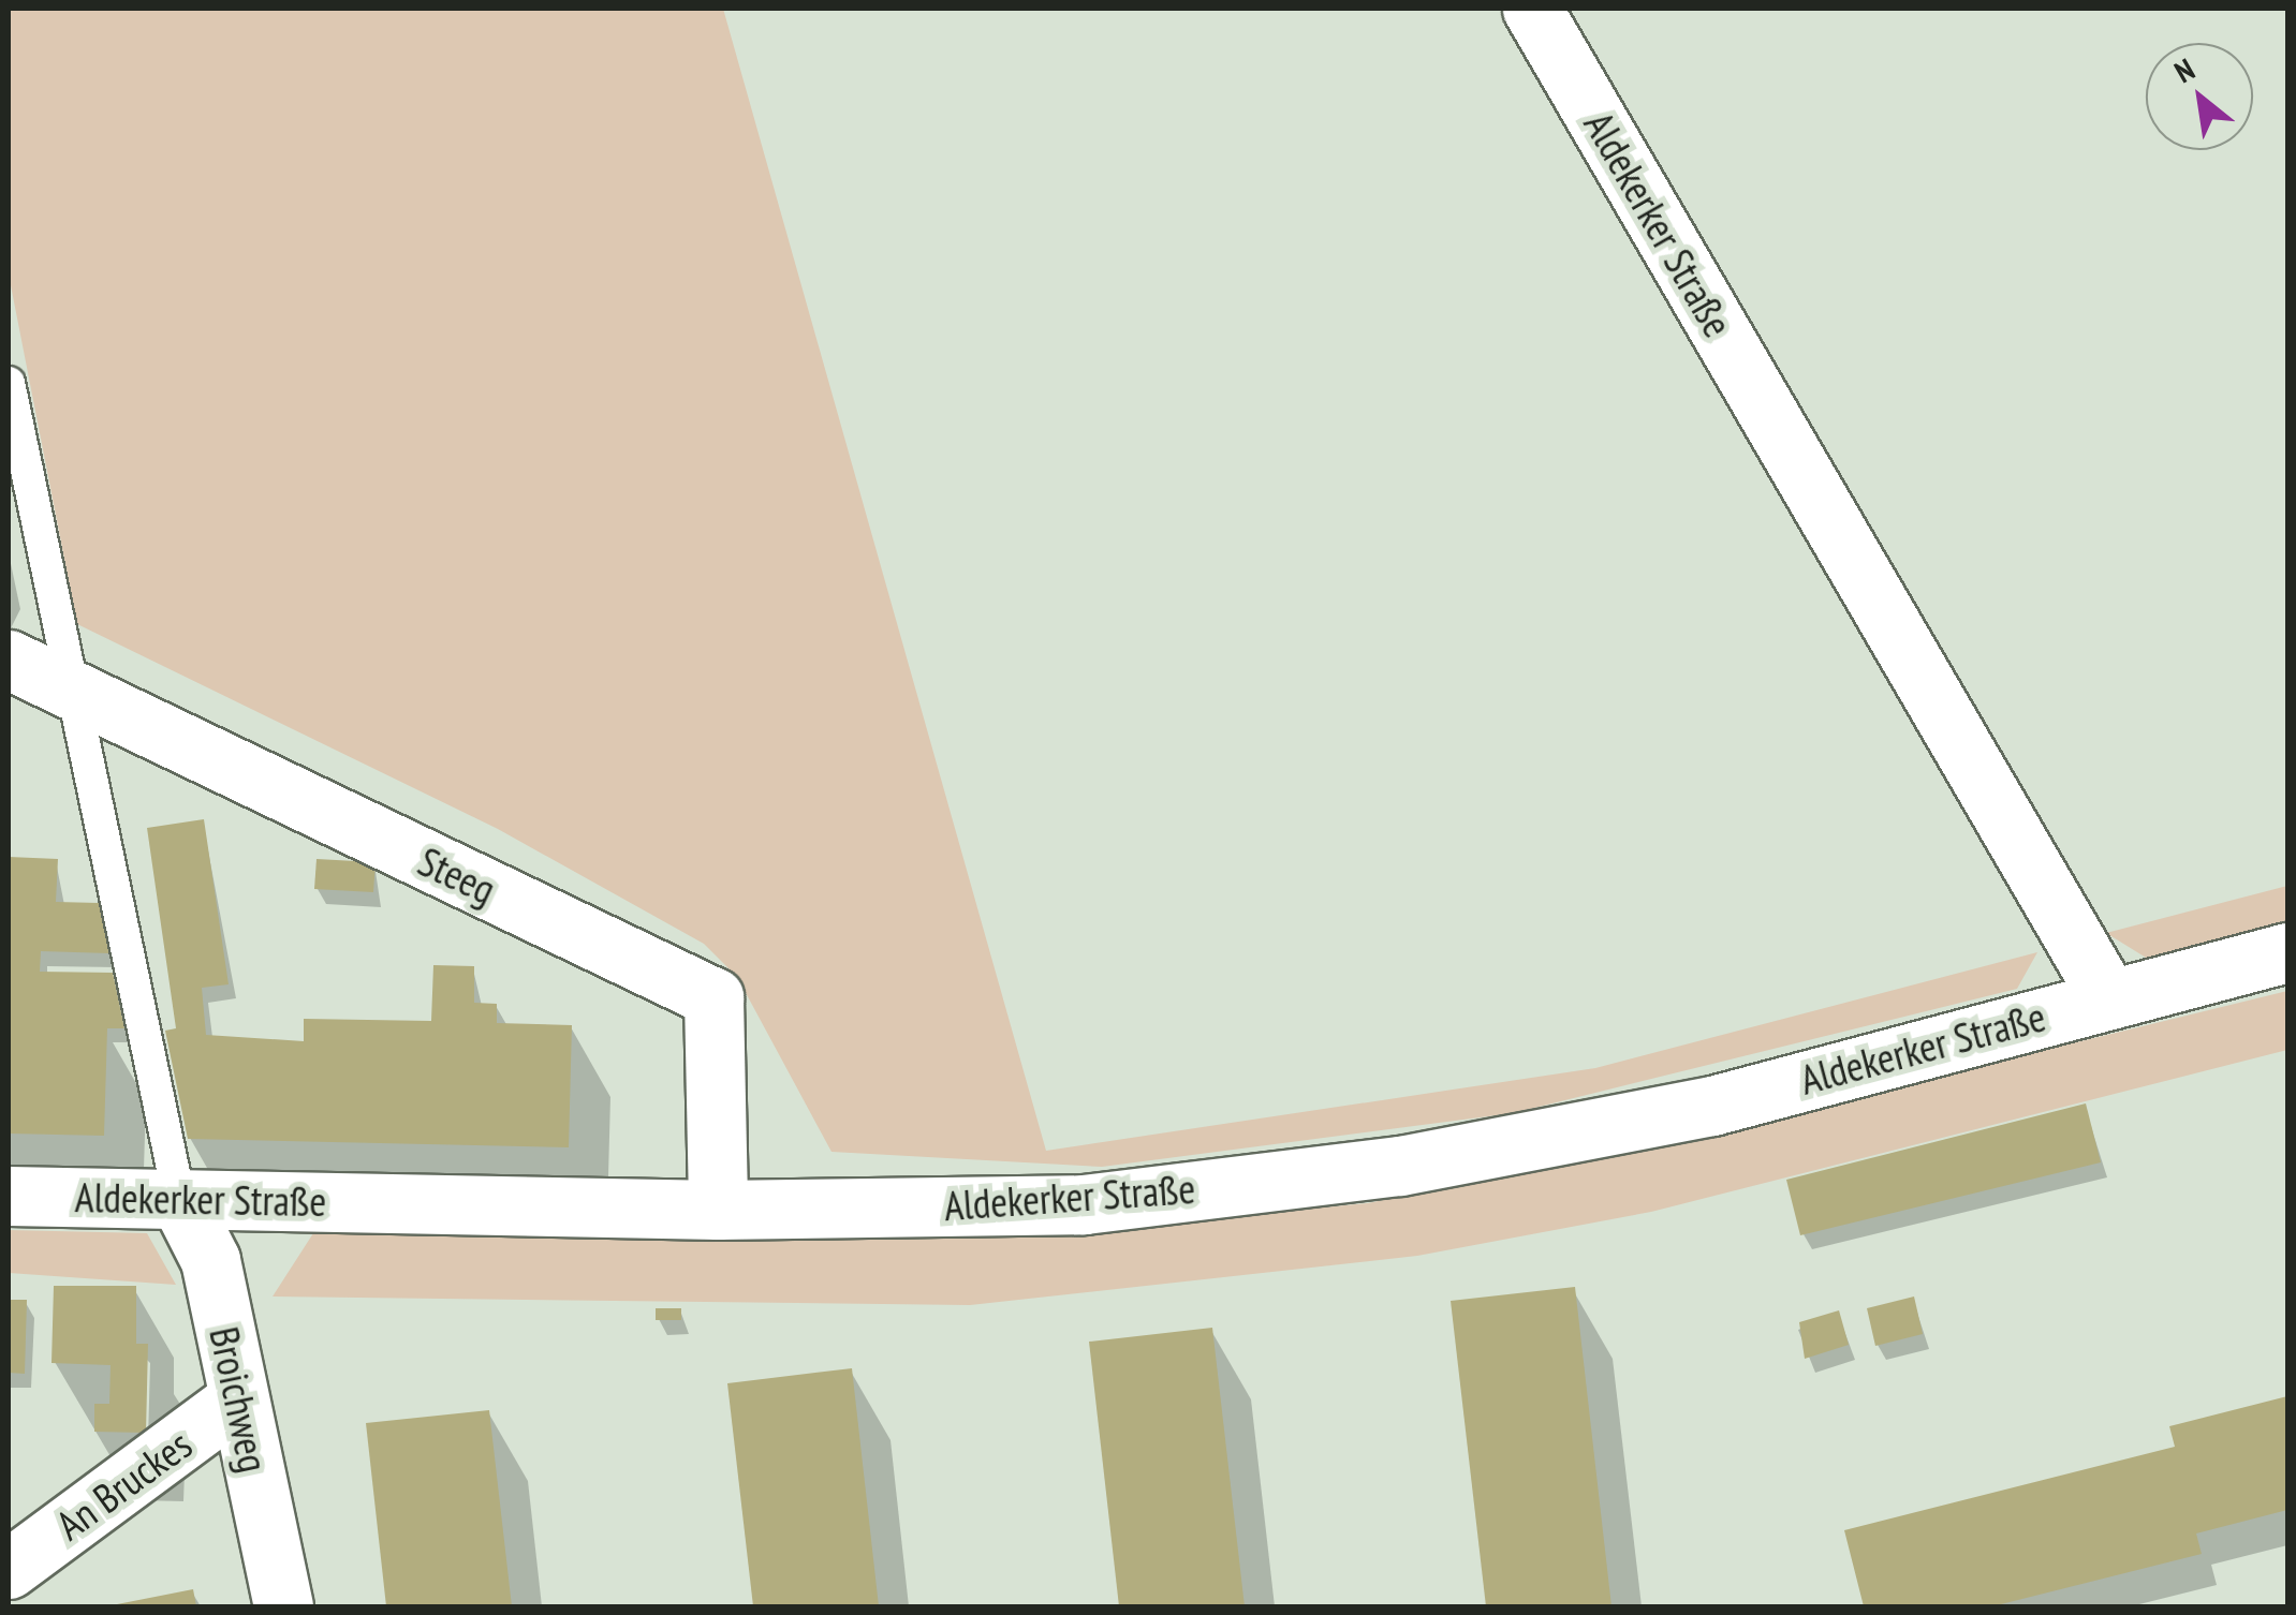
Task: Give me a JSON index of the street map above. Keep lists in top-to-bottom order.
{
  "streets": {
    "street": [
      "Aldekerker Straße",
      "Steeg",
      "Broichweg",
      "An Bruckes"
    ]
  },
  "crossings": [
    ["Aldekerker Straße", "Steeg"],
    ["Aldekerker Straße", "Broichweg"],
    ["Broichweg", "An Bruckes"]
  ],
  "north": "top left"
}
